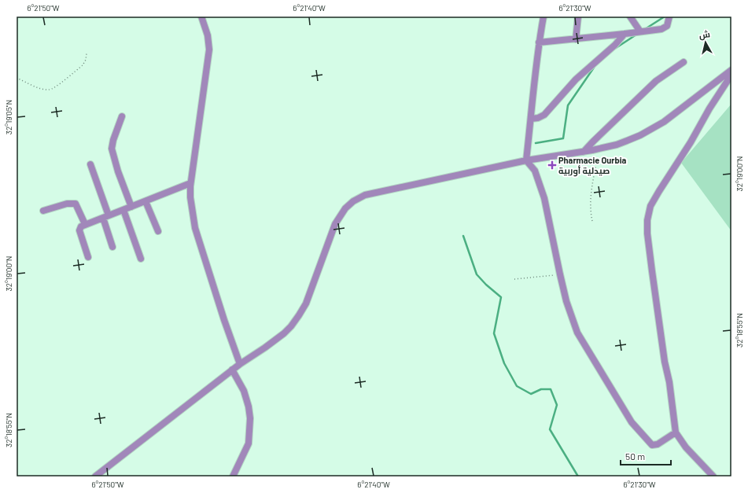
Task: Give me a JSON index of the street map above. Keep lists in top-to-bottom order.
{
  "places": {
    "health": ["Pharmacie Ourbia صيدلية أوربية"]
  },
  "scale_bar": "50 m",
  "north": "top",
  "coordinates": [
    "6°21'50\"W",
    "6°21'40\"W",
    "6°21'30\"W",
    "32°19'05\"N",
    "32°19'00\"N",
    "32°18'55\"N"
  ]
}
